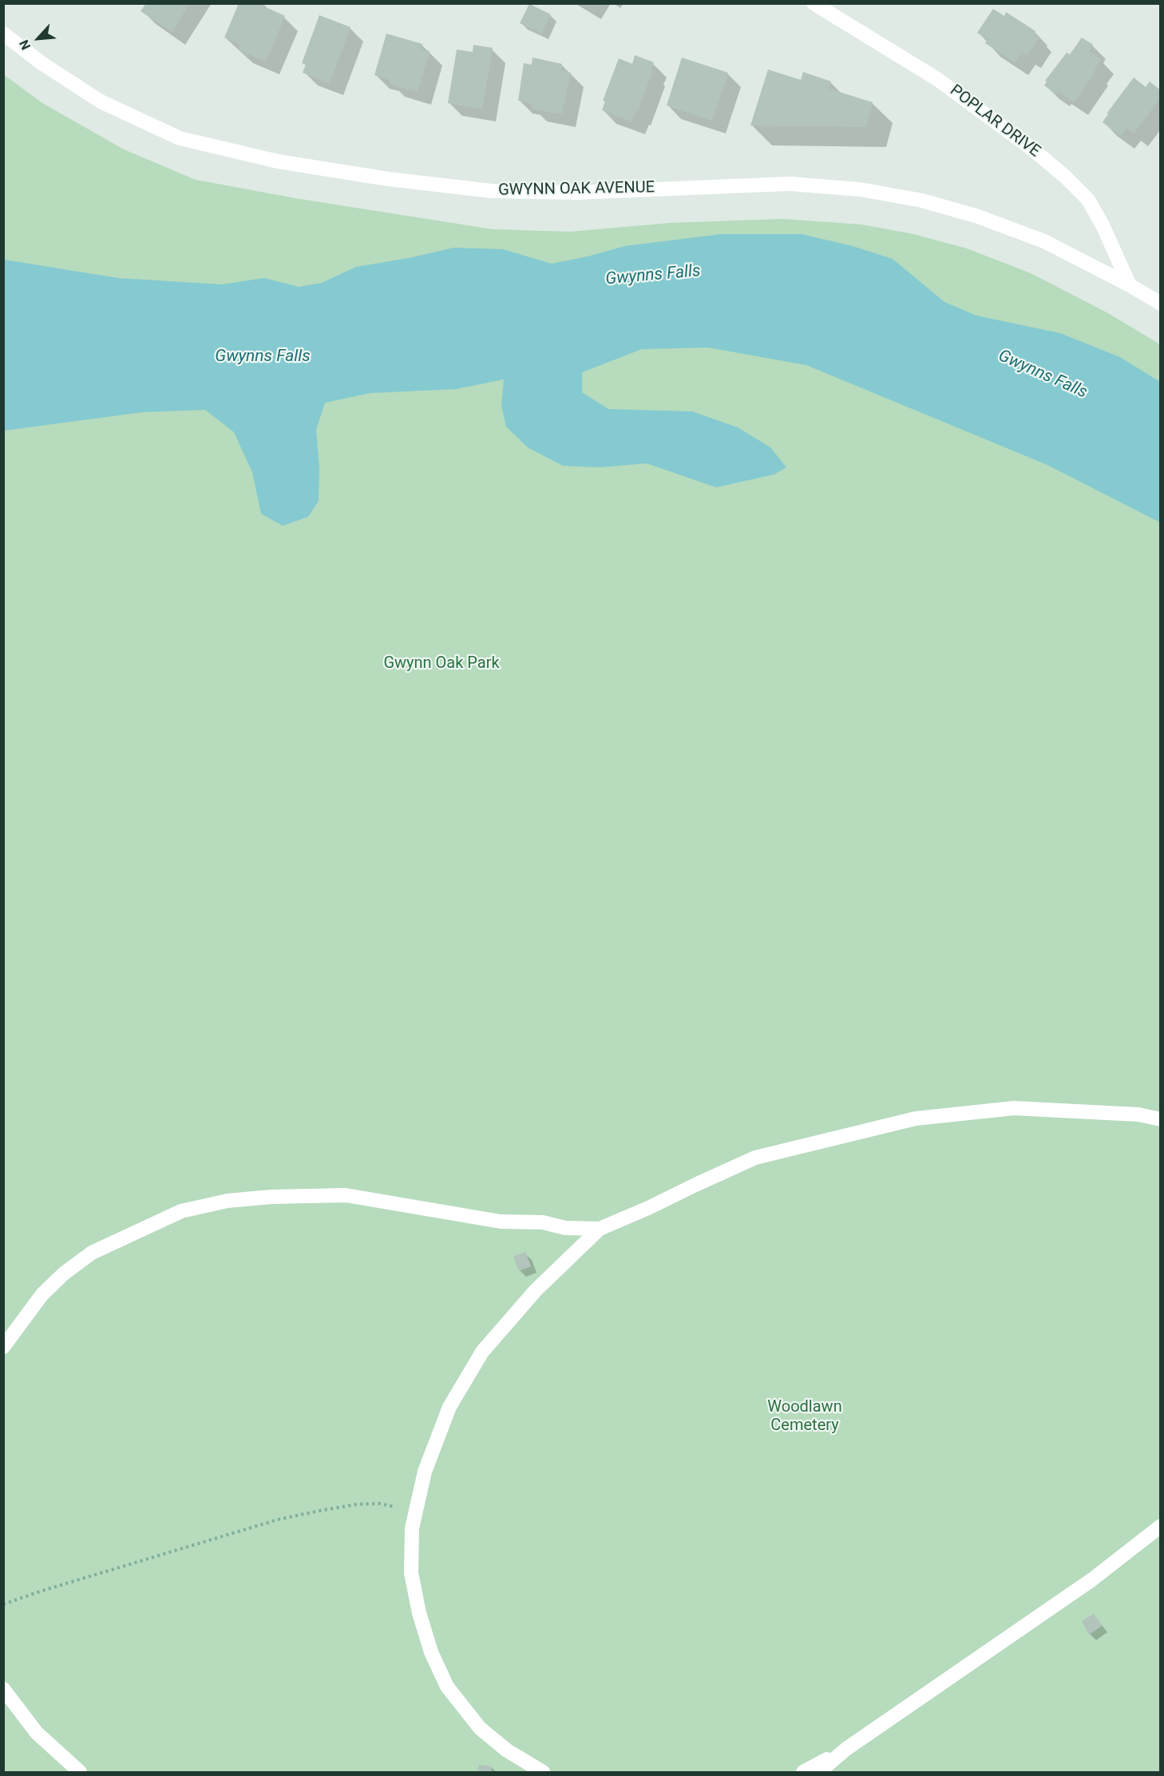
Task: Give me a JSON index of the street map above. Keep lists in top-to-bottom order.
{
  "streets": {
    "main road": ["POPLAR DRIVE", "GWYNN OAK AVENUE"]
  },
  "crossings": [
    ["POPLAR DRIVE", "GWYNN OAK AVENUE"]
  ],
  "water": ["Gwynns Falls"],
  "parks": ["Gwynn Oak Park", "Woodlawn Cemetery"],
  "north": "bottom left"
}
